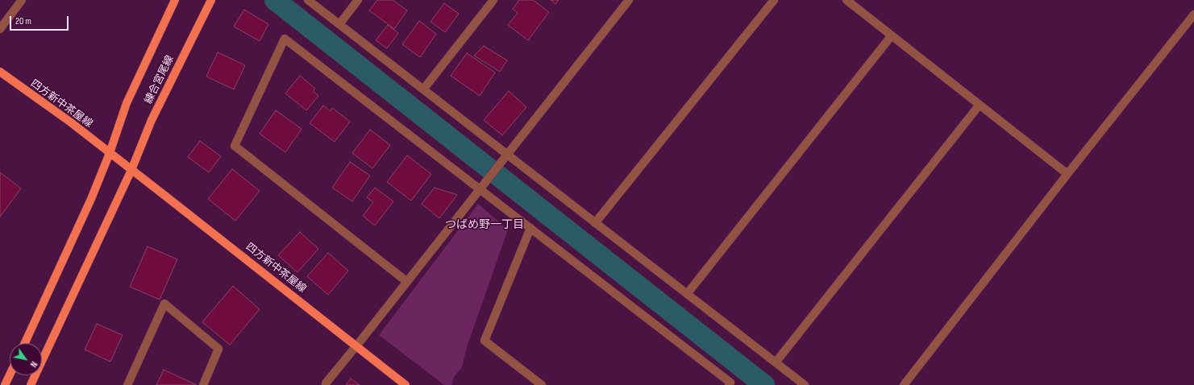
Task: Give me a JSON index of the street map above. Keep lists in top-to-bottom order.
{
  "streets": {
    "main road": ["練合宮尾線", "四方新中茶屋線"]
  },
  "crossings": [
    ["練合宮尾線", "四方新中茶屋線"]
  ],
  "districts": ["つばめ野一丁目"],
  "scale_bar": "20 m",
  "north": "bottom right"
}
